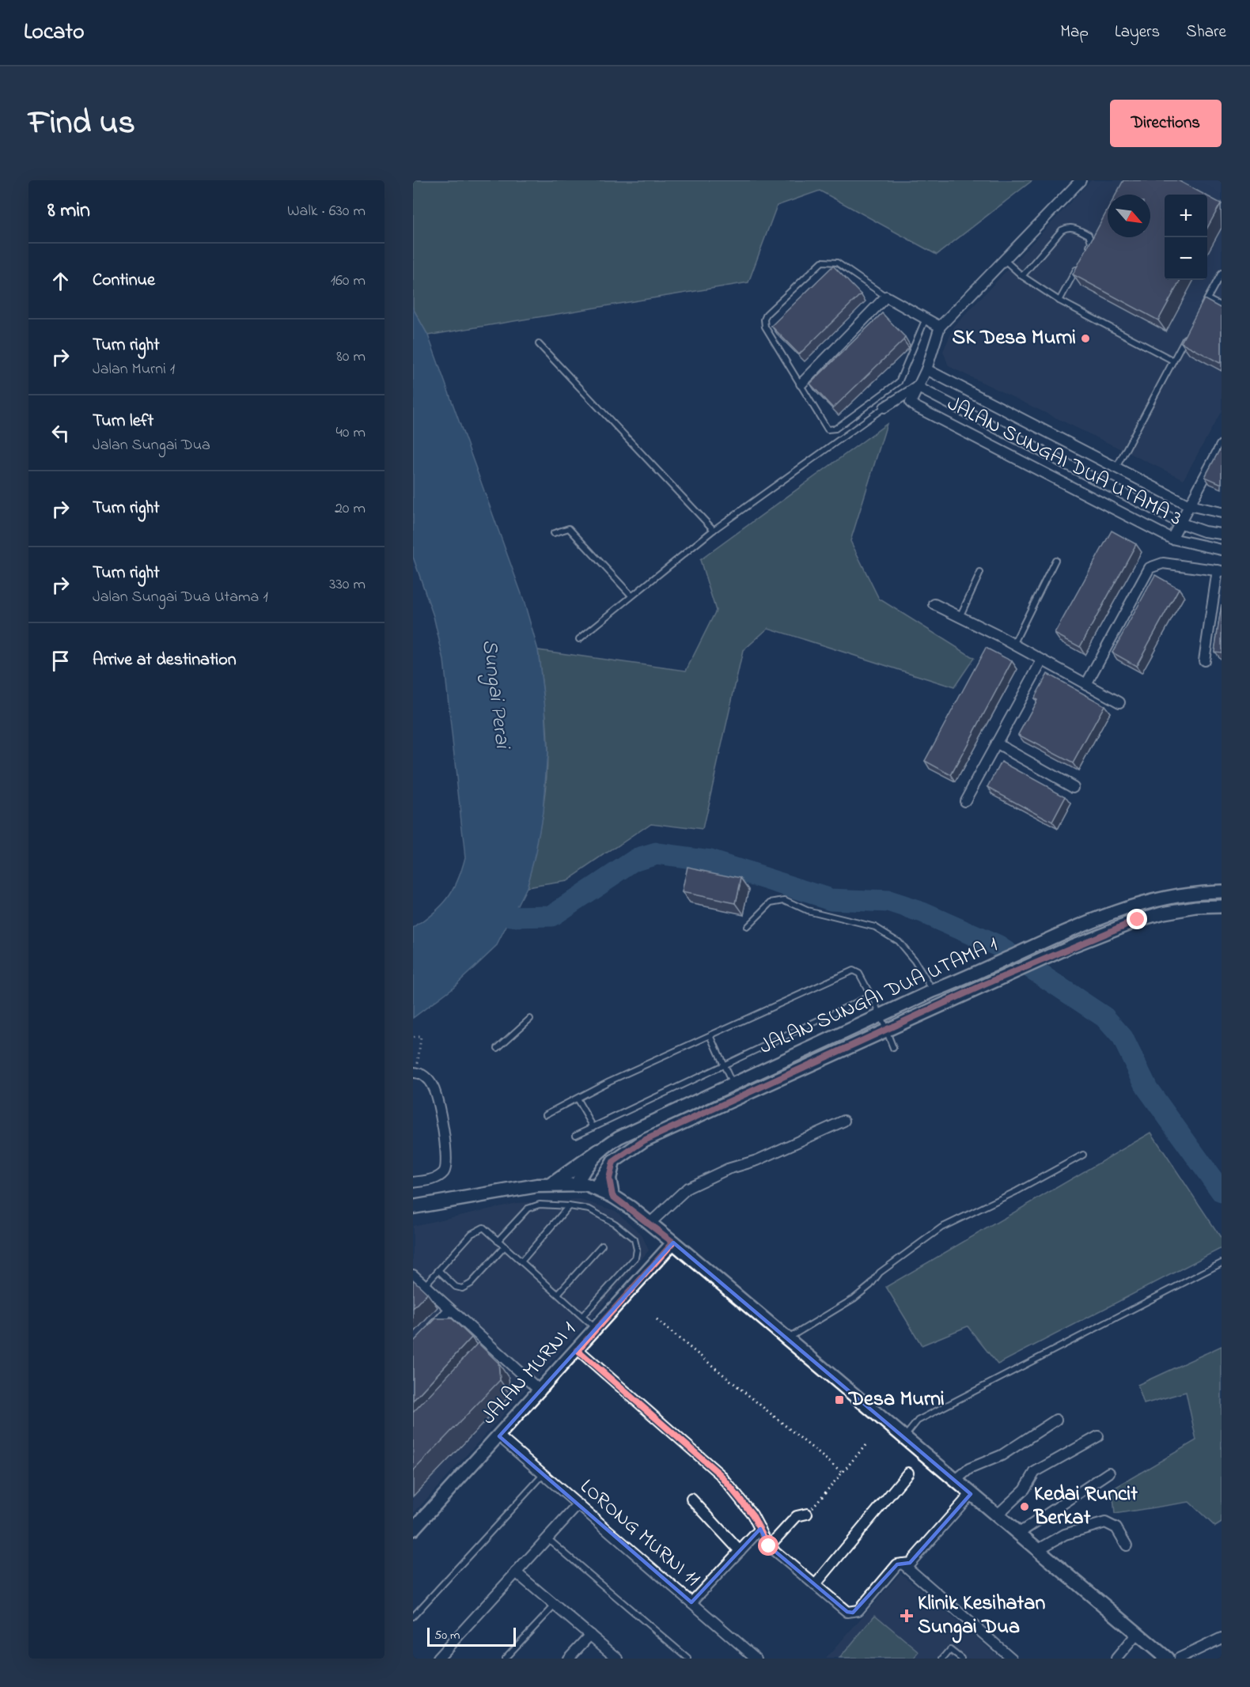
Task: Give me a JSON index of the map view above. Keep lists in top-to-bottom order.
{
  "streets": {
    "street": [
      "JALAN SUNGAI DUA UTAMA 3",
      "JALAN SUNGAI DUA UTAMA 1",
      "JALAN MURNI 1",
      "LORONG MURNI 11"
    ]
  },
  "crossings": [
    ["JALAN MURNI 1", "LORONG MURNI 11"]
  ],
  "water": ["Sungai Perai"],
  "places": {
    "other": ["SK Desa Murni", "Kedai Runcit Berkat"],
    "transit": ["Desa Murni"],
    "health": ["Klinik Kesihatan Sungai Dua"]
  },
  "scale_bar": "50 m",
  "north": "bottom right",
  "page": {
    "header": "Locato",
    "nav": ["Map", "Layers", "Share"],
    "title": "Find us",
    "buttons": "Directions",
    "heading": ["8 min", "Walk · 630 m"],
    "map_buttons": ["+", "−"],
    "list": [
      ["Continue", "160 m"],
      ["Turn right", "Jalan Murni 1", "80 m"],
      ["Turn left", "Jalan Sungai Dua", "40 m"],
      ["Turn right", "20 m"],
      ["Turn right", "Jalan Sungai Dua Utama 1", "330 m"],
      "Arrive at destination"
    ],
    "scale": "50 m"
  }
}
